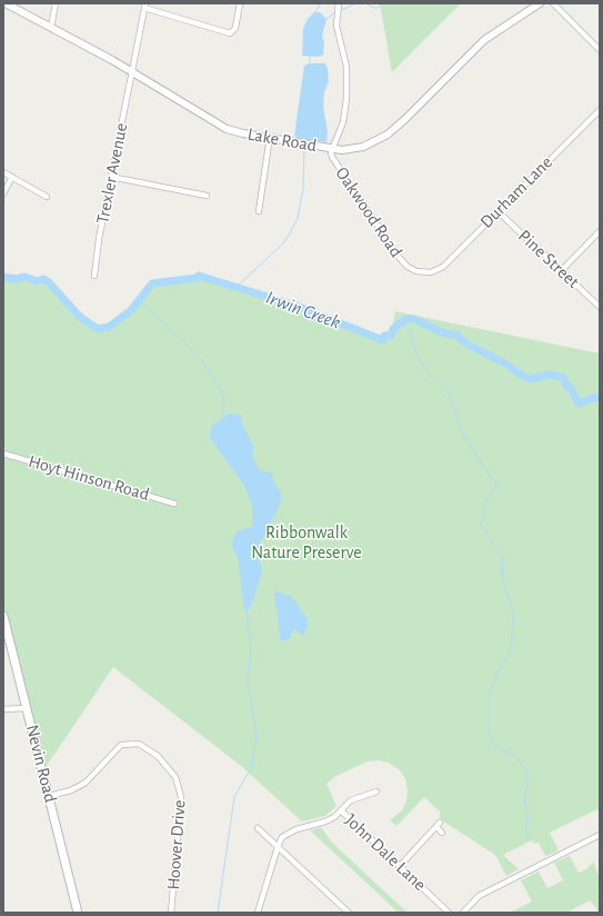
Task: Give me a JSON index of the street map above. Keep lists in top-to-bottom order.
{
  "streets": {
    "main road": ["Nevin Road"],
    "street": [
      "Lake Road",
      "Trexler Avenue",
      "Durham Lane",
      "Oakwood Road",
      "Pine Street",
      "Hoyt Hinson Road",
      "Hoover Drive",
      "John Dale Lane"
    ]
  },
  "crossings": [
    ["Lake Road", "Trexler Avenue"],
    ["Lake Road", "Oakwood Road"],
    ["Durham Lane", "Oakwood Road"],
    ["Durham Lane", "Pine Street"],
    ["Nevin Road", "Hoover Drive"]
  ],
  "water": ["Irwin Creek"],
  "parks": ["Ribbonwalk Nature Preserve"]
}
